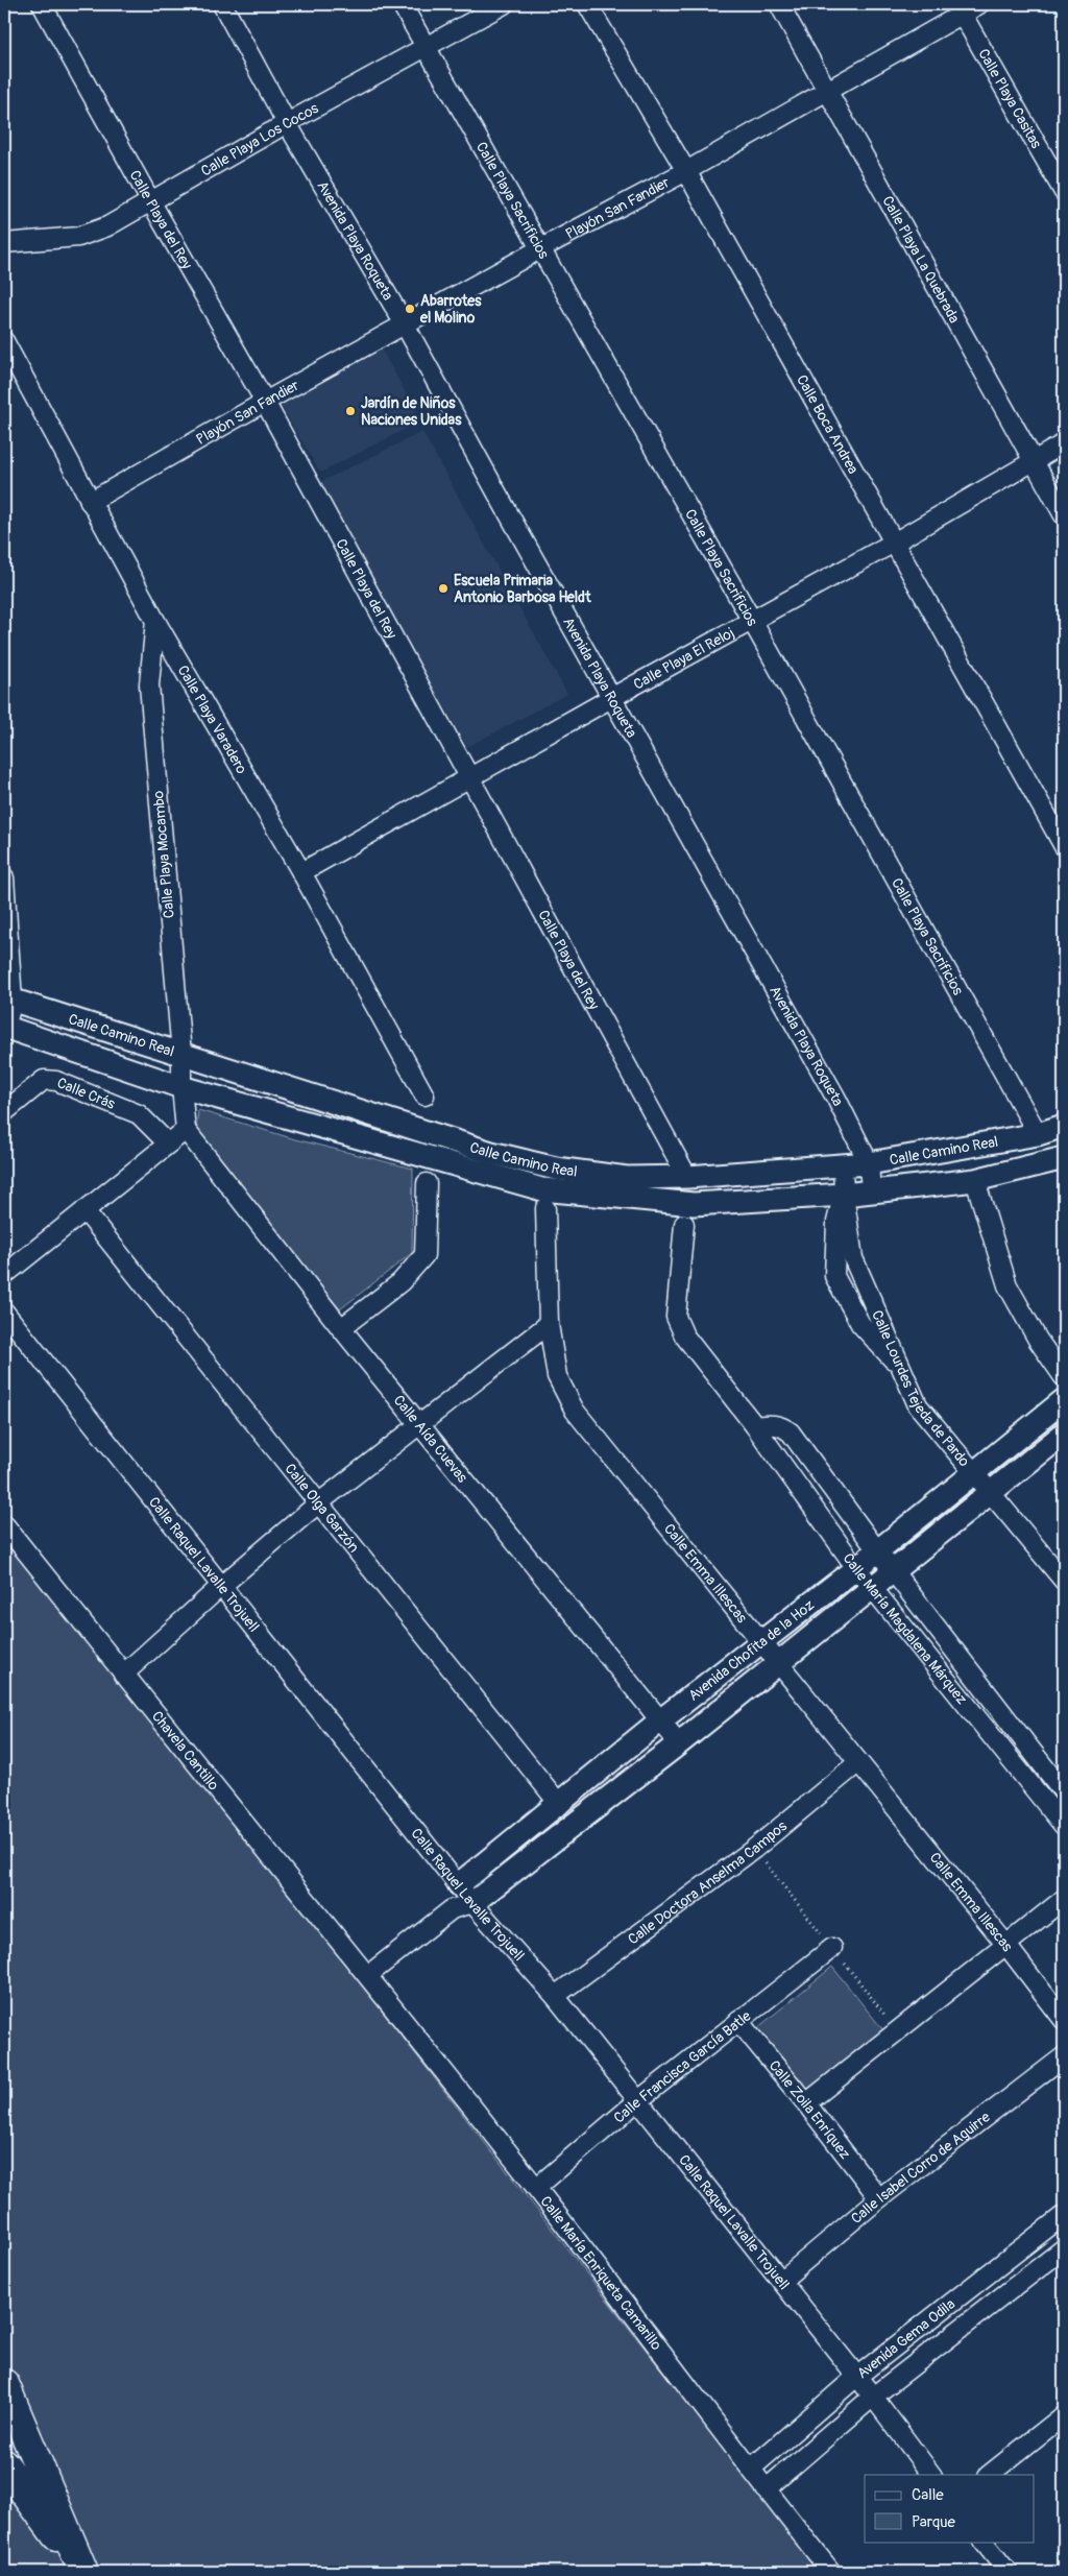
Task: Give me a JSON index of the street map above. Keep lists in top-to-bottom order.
{
  "streets": {
    "street": [
      "Calle Playa Casitas",
      "Calle Playa Los Cocos",
      "Calle Playa Sacrificios",
      "Playón San Fandier",
      "Calle Playa del Rey",
      "Avenida Playa Roqueta",
      "Calle Playa La Quebrada",
      "Calle Boca Andrea",
      "Calle Playa El Reloj",
      "Calle Playa Varadero",
      "Calle Playa Mocambo",
      "Calle Camino Real",
      "Calle Crás",
      "Calle Lourdes Tejeda de Pardo",
      "Calle Aída Cuevas",
      "Calle Olga Garzón",
      "Calle Raquel Lavalle Trojuell",
      "Calle Emma Illescas",
      "Calle María Magdalena Márquez",
      "Avenida Chofita de la Hoz",
      "Chavela Cantillo",
      "Calle Doctora Anselma Campos",
      "Calle Francisca García Batle",
      "Calle Zoila Enríquez",
      "Calle Isabel Corro de Aguirre",
      "Calle María Enriqueta Camarillo",
      "Avenida Gema Odila"
    ]
  },
  "crossings": [
    ["Calle Playa Casitas", "Playón San Fandier"],
    ["Calle Playa Los Cocos", "Calle Playa Sacrificios"],
    ["Calle Playa Los Cocos", "Calle Playa del Rey"],
    ["Calle Playa Los Cocos", "Avenida Playa Roqueta"],
    ["Calle Playa Sacrificios", "Playón San Fandier"],
    ["Calle Playa Sacrificios", "Calle Playa El Reloj"],
    ["Calle Playa Sacrificios", "Calle Camino Real"],
    ["Playón San Fandier", "Calle Playa del Rey"],
    ["Playón San Fandier", "Avenida Playa Roqueta"],
    ["Playón San Fandier", "Calle Playa La Quebrada"],
    ["Playón San Fandier", "Calle Boca Andrea"],
    ["Playón San Fandier", "Calle Playa Varadero"],
    ["Calle Playa del Rey", "Calle Playa El Reloj"],
    ["Calle Playa del Rey", "Calle Camino Real"],
    ["Avenida Playa Roqueta", "Calle Playa El Reloj"],
    ["Avenida Playa Roqueta", "Calle Camino Real"],
    ["Calle Playa La Quebrada", "Calle Playa El Reloj"],
    ["Calle Boca Andrea", "Calle Playa El Reloj"],
    ["Calle Playa El Reloj", "Calle Playa Varadero"],
    ["Calle Playa Varadero", "Calle Playa Mocambo"],
    ["Calle Playa Mocambo", "Calle Camino Real"],
    ["Calle Playa Mocambo", "Calle Aída Cuevas"],
    ["Calle Camino Real", "Calle Lourdes Tejeda de Pardo"],
    ["Calle Lourdes Tejeda de Pardo", "Avenida Chofita de la Hoz"],
    ["Calle Aída Cuevas", "Avenida Chofita de la Hoz"],
    ["Calle Olga Garzón", "Avenida Chofita de la Hoz"],
    ["Calle Raquel Lavalle Trojuell", "Avenida Chofita de la Hoz"],
    ["Calle Raquel Lavalle Trojuell", "Calle Doctora Anselma Campos"],
    ["Calle Raquel Lavalle Trojuell", "Calle Francisca García Batle"],
    ["Calle Raquel Lavalle Trojuell", "Calle Isabel Corro de Aguirre"],
    ["Calle Raquel Lavalle Trojuell", "Avenida Gema Odila"],
    ["Calle Emma Illescas", "Avenida Chofita de la Hoz"],
    ["Calle Emma Illescas", "Calle Doctora Anselma Campos"],
    ["Calle María Magdalena Márquez", "Avenida Chofita de la Hoz"],
    ["Avenida Chofita de la Hoz", "Chavela Cantillo"],
    ["Avenida Chofita de la Hoz", "Calle María Enriqueta Camarillo"],
    ["Chavela Cantillo", "Calle María Enriqueta Camarillo"],
    ["Calle Francisca García Batle", "Calle Zoila Enríquez"],
    ["Calle Francisca García Batle", "Calle María Enriqueta Camarillo"],
    ["Calle Zoila Enríquez", "Calle Isabel Corro de Aguirre"],
    ["Calle María Enriqueta Camarillo", "Avenida Gema Odila"]
  ],
  "places": ["Abarrotes el Molino", "Jardín de Niños Naciones Unidas", "Escuela Primaria Antonio Barbosa Heldt"],
  "legend": ["Calle", "Parque"]
}
